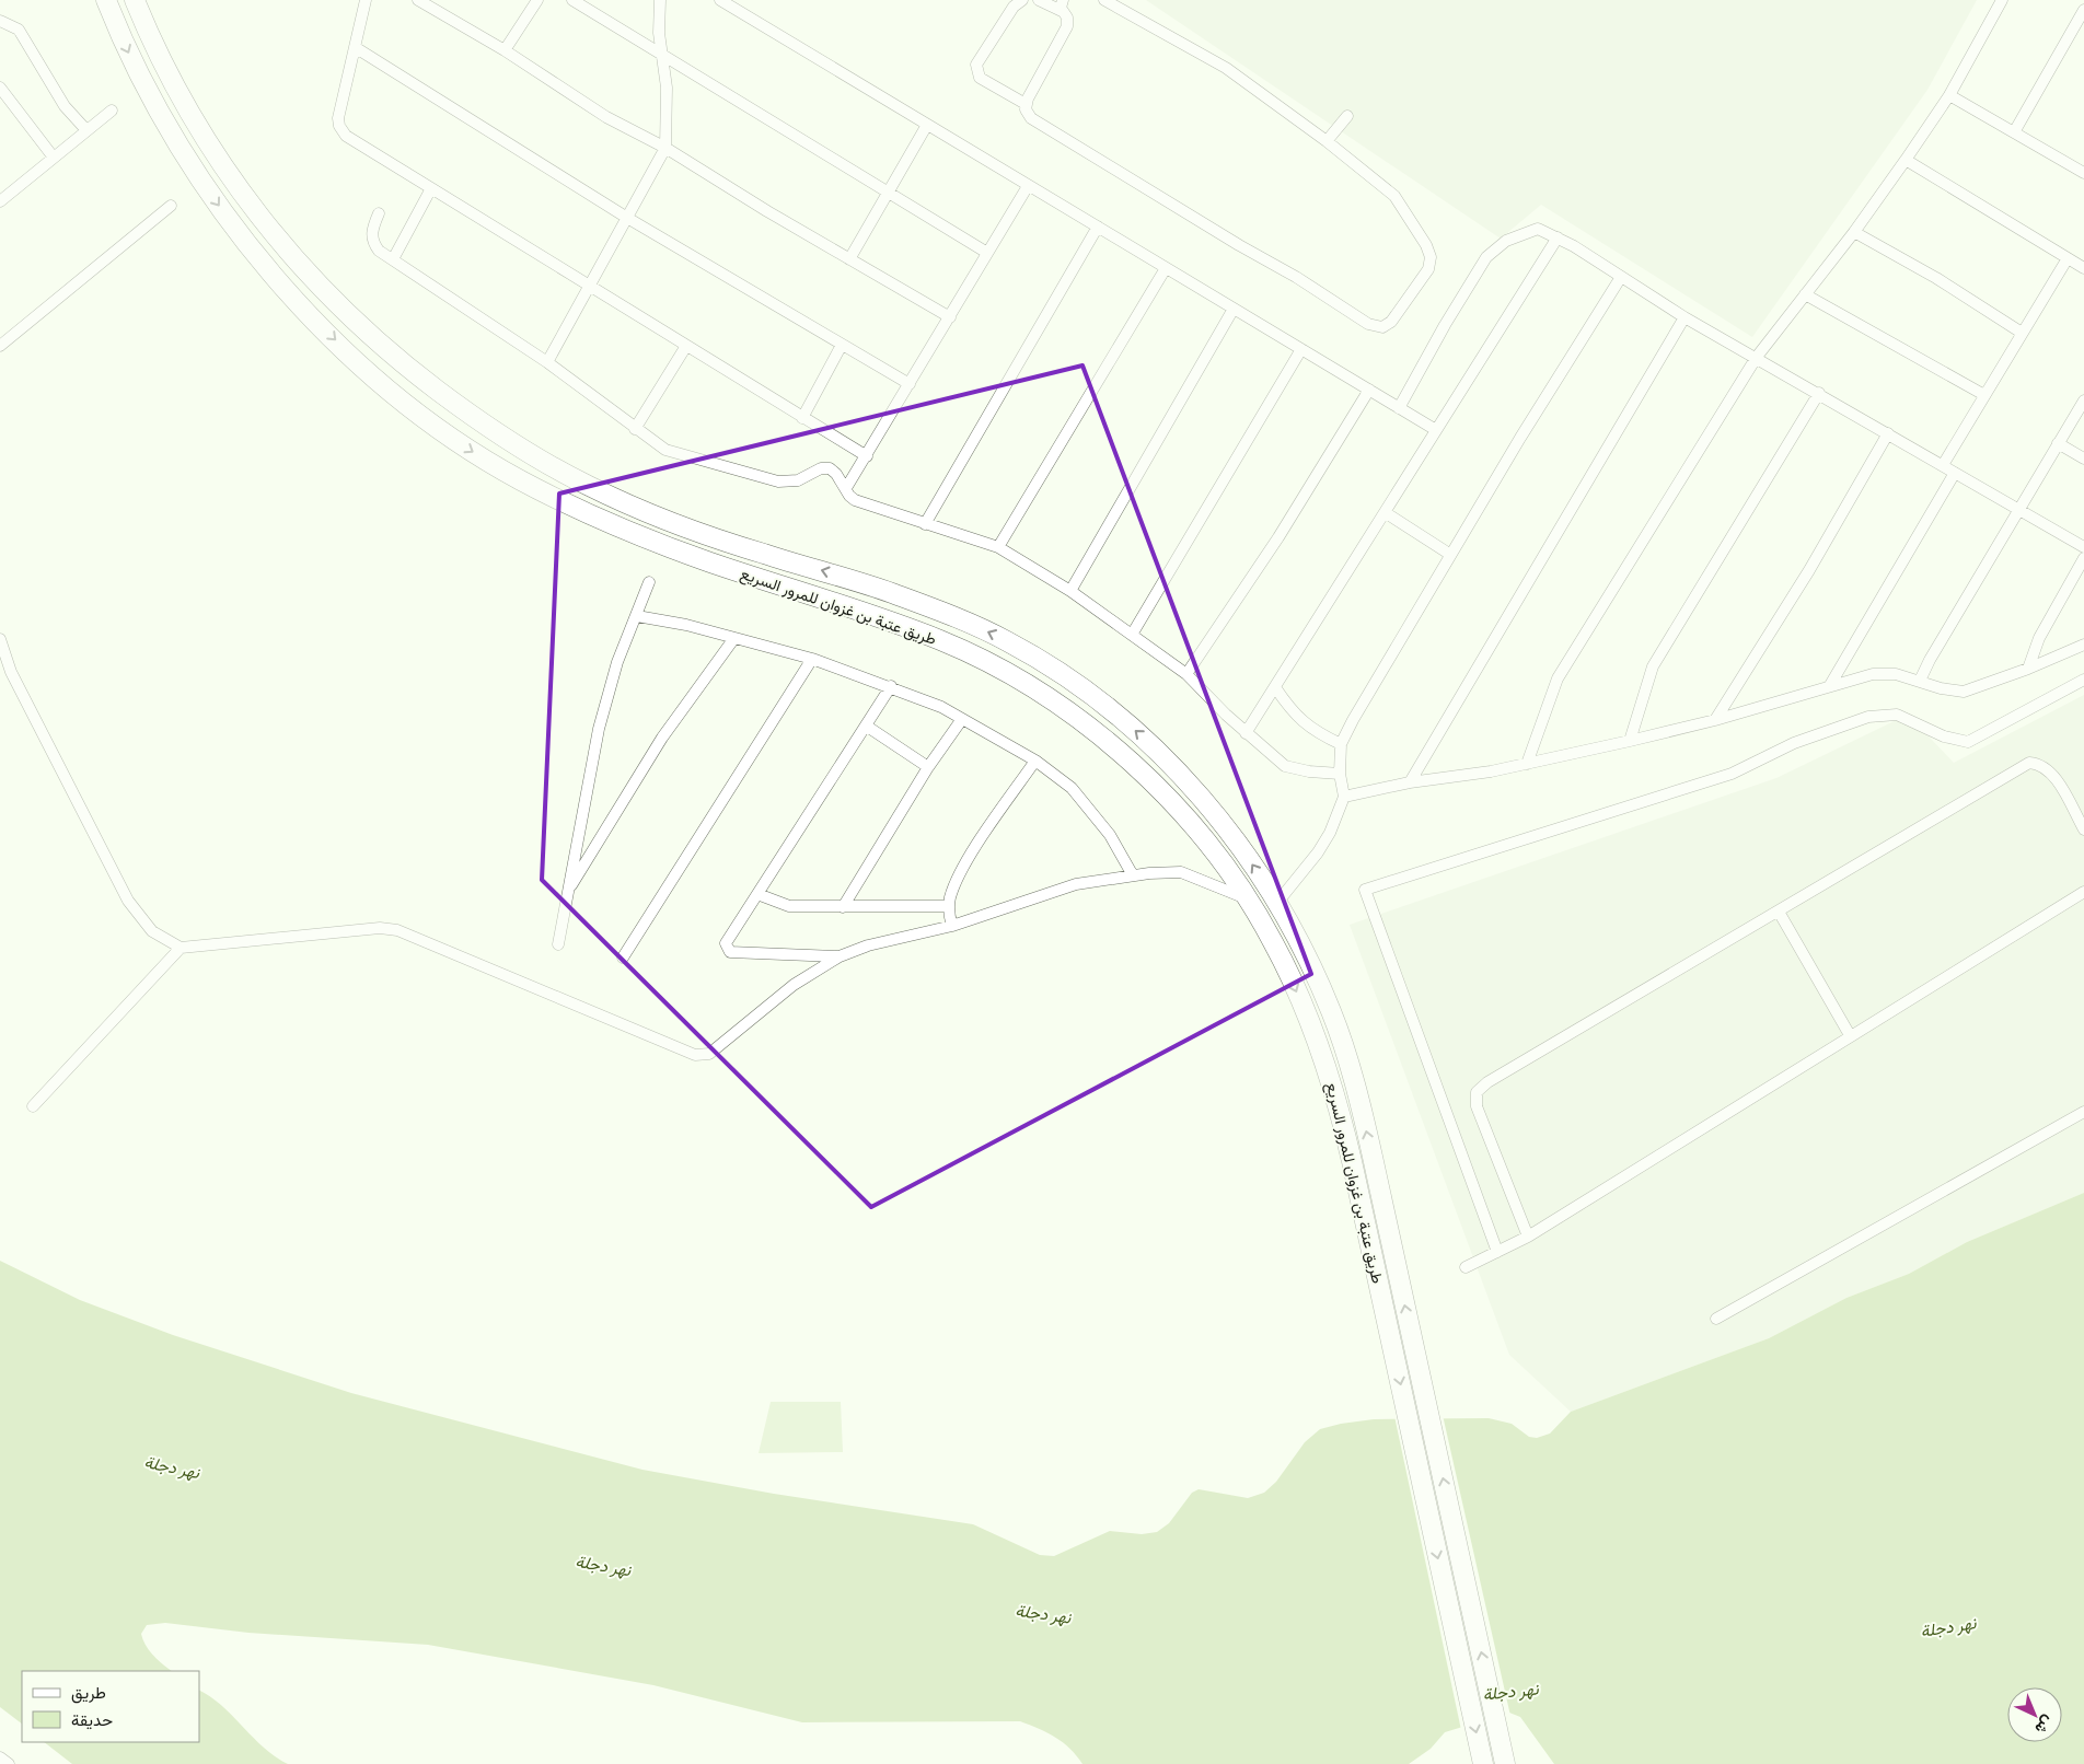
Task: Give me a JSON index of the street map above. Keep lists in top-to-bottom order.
{
  "streets": {
    "highway": ["طريق عتبة بن غزوان للمرور السريع"]
  },
  "water": ["نهر دجلة"],
  "legend": ["طريق", "حديقة"],
  "north": "bottom right"
}
